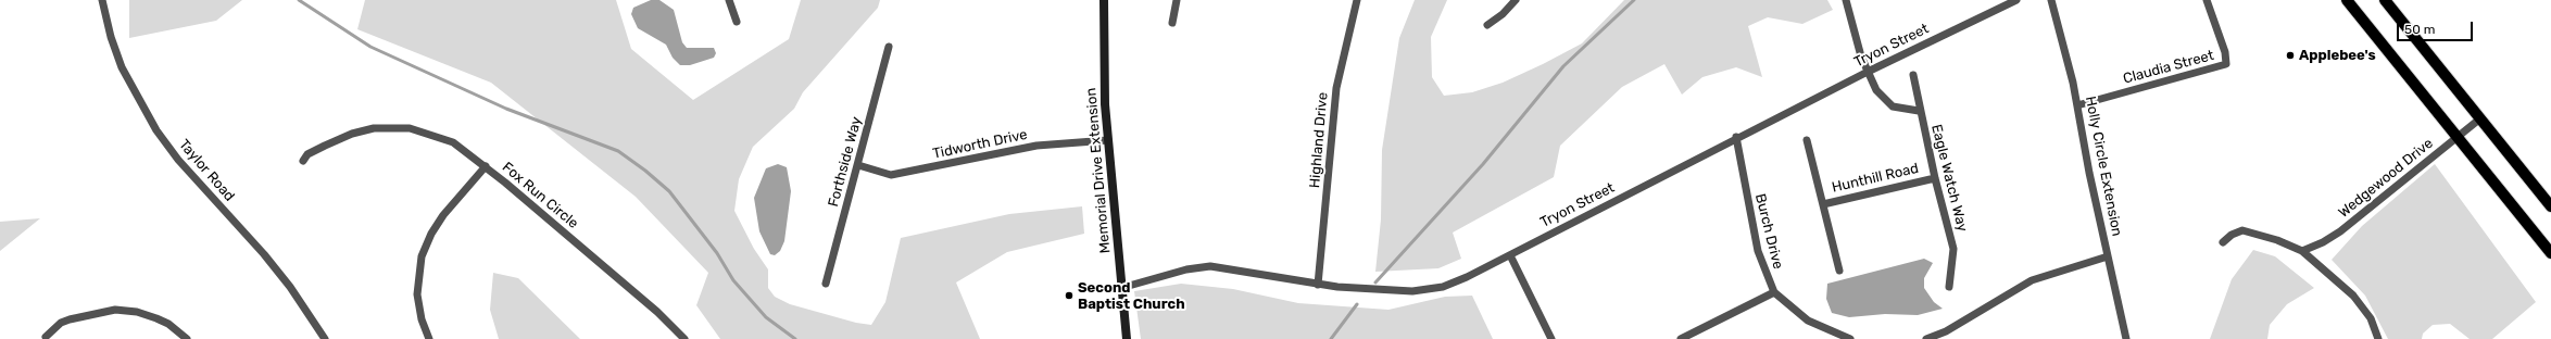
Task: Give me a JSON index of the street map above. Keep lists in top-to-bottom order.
{
  "streets": {
    "street": [
      "Tryon Street",
      "Claudia Street",
      "Highland Drive",
      "Tidworth Drive",
      "Forthside Way",
      "Holly Circle Extension",
      "Taylor Road",
      "Memorial Drive Extension",
      "Hunthill Road",
      "Eagle Watch Way",
      "Wedgewood Drive",
      "Fox Run Circle",
      "Burch Drive"
    ]
  },
  "crossings": [
    ["Tryon Street", "Highland Drive"],
    ["Tryon Street", "Memorial Drive Extension"],
    ["Tryon Street", "Burch Drive"],
    ["Claudia Street", "Holly Circle Extension"],
    ["Tidworth Drive", "Forthside Way"],
    ["Tidworth Drive", "Memorial Drive Extension"],
    ["Hunthill Road", "Eagle Watch Way"]
  ],
  "places": ["Applebee's", "Second Baptist Church"],
  "scale_bar": "50 m"
}
